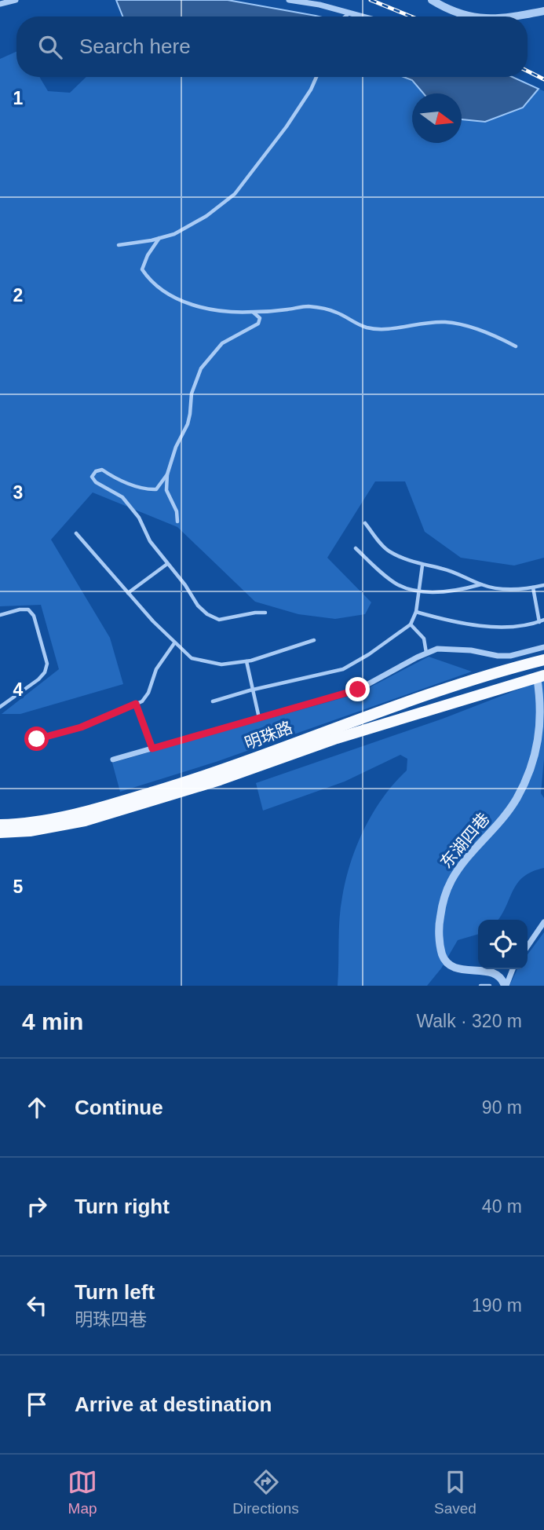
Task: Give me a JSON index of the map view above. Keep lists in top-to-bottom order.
{
  "streets": {
    "main road": ["明珠路"],
    "street": ["东湖四巷"]
  },
  "crossings": [
    ["明珠路", "东湖四巷"]
  ],
  "north": "right",
  "page": {
    "search": "Search here",
    "heading": ["4 min", "Walk · 320 m"],
    "list": [
      ["Continue", "90 m"],
      ["Turn right", "40 m"],
      ["Turn left", "明珠四巷", "190 m"],
      "Arrive at destination"
    ],
    "nav": ["Map", "Directions", "Saved"]
  },
  "grid": {
    "rows": [
      "1",
      "2",
      "3",
      "4",
      "5"
    ]
  }
}
